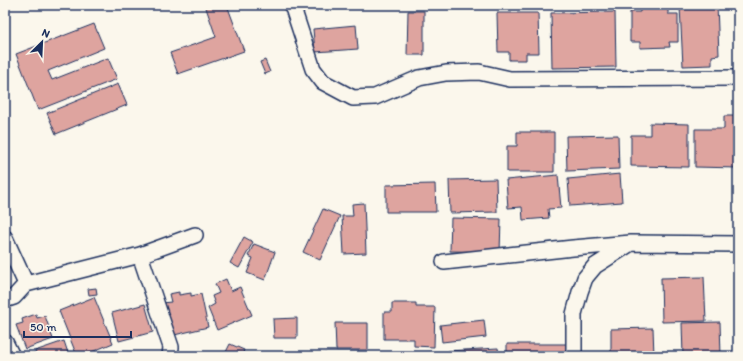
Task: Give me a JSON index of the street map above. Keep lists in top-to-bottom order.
{
  "scale_bar": "50 m",
  "north": "top right"
}
